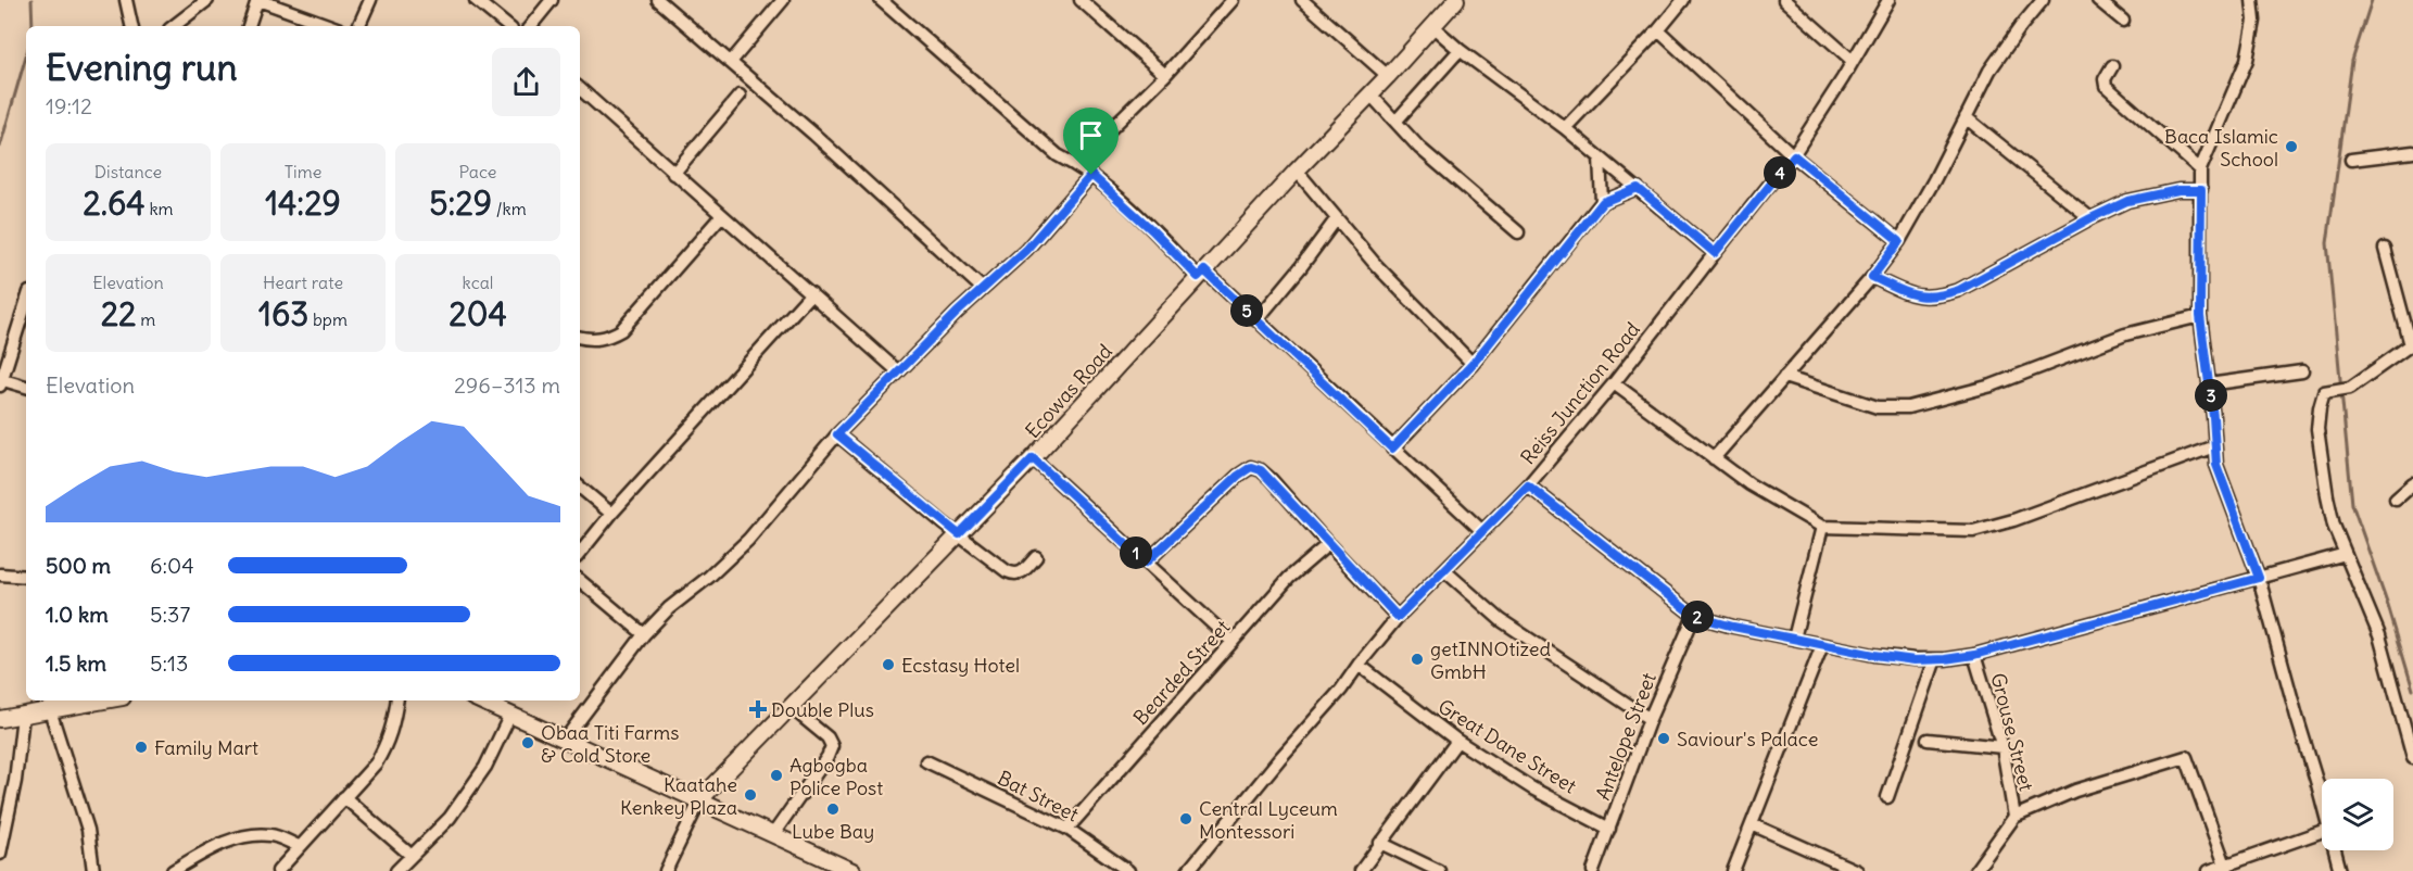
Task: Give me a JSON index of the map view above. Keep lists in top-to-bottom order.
{
  "streets": {
    "street": [
      "Ecowas Road",
      "Reiss Junction Road",
      "Bearded Street",
      "Grouse Street",
      "Antelope Street",
      "Great Dane Street",
      "Bat Street"
    ]
  },
  "crossings": [
    ["Reiss Junction Road", "Great Dane Street"],
    ["Bearded Street", "Bat Street"],
    ["Antelope Street", "Great Dane Street"]
  ],
  "places": {
    "other": [
      "Baca Islamic School",
      "getINNOtized GmbH",
      "Ecstasy Hotel",
      "Saviour's Palace",
      "Obaa Titi Farms & Cold Store",
      "Family Mart",
      "Agbogba Police Post",
      "Kaatahe Kenkey Plaza",
      "Lube Bay",
      "Central Lyceum Montessori"
    ],
    "health": ["Double Plus"]
  },
  "page": {
    "heading": ["Evening run", "19:12"],
    "stats": [
      ["Distance", "2.64 km"],
      ["Time", "14:29"],
      ["Pace", "5:29 /km"],
      ["Elevation", "22 m"],
      ["Heart rate", "163 bpm"],
      ["kcal", "204"]
    ],
    "pins": [
      "4",
      "5",
      "3",
      "1",
      "2"
    ],
    "chart": ["Elevation", "296–313 m"],
    "list": [
      {
        "name": "500 m",
        "note": "6:04"
      },
      {
        "name": "1.0 km",
        "note": "5:37"
      },
      {
        "name": "1.5 km",
        "note": "5:13"
      }
    ]
  }
}
